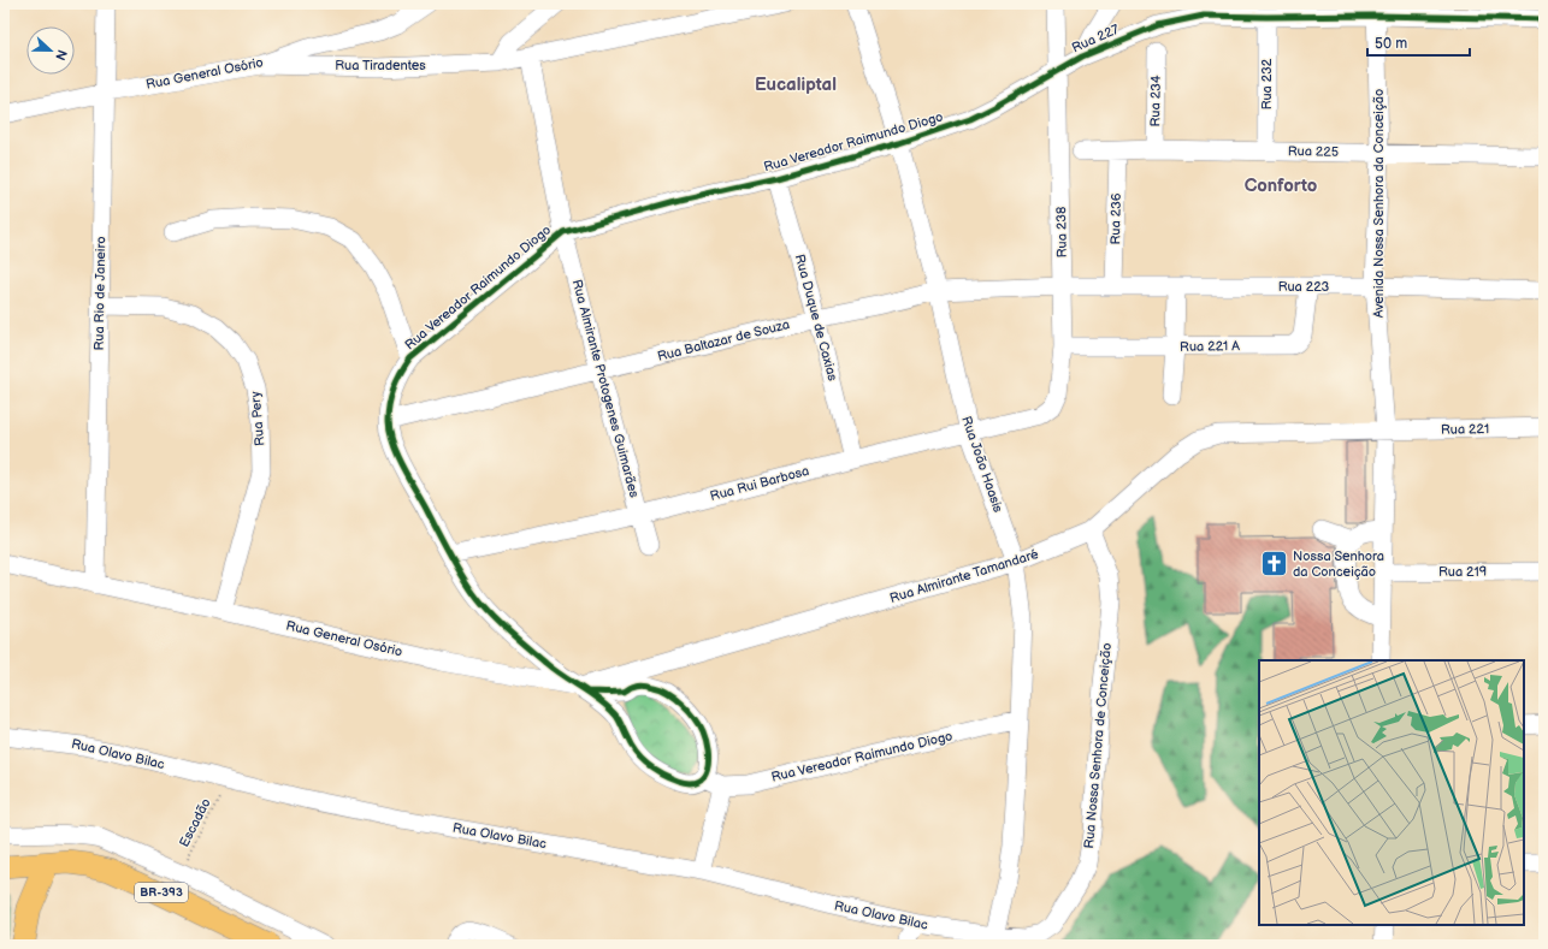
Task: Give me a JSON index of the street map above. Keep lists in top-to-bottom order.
{
  "streets": {
    "main road": ["BR-393"],
    "street": [
      "Rua 227",
      "Rua Tiradentes",
      "Rua General Osório",
      "Rua 232",
      "Rua 234",
      "Rua Vereador Raimundo Diogo",
      "Rua 225",
      "Avenida Nossa Senhora da Conceição",
      "Rua 236",
      "Rua 238",
      "Rua 223",
      "Rua Rio de Janeiro",
      "Rua Duque de Caxias",
      "Rua Baltazar de Souza",
      "Rua 221 A",
      "Rua Almirante Protogenes Guimarães",
      "Rua Pery",
      "Rua 221",
      "Rua João Haasis",
      "Rua Rui Barbosa",
      "Rua 219",
      "Rua Almirante Tamandaré",
      "Rua Nossa Senhora de Conceição",
      "Rua Olavo Bilac"
    ],
    "path": ["Escadão"]
  },
  "crossings": [
    ["Rua 227", "Rua 232"],
    ["Rua 227", "Rua Vereador Raimundo Diogo"],
    ["Rua 227", "Avenida Nossa Senhora da Conceição"],
    ["Rua 227", "Rua 238"],
    ["Rua Tiradentes", "Rua General Osório"],
    ["Rua Tiradentes", "Rua Almirante Protogenes Guimarães"],
    ["Rua General Osório", "Rua Vereador Raimundo Diogo"],
    ["Rua General Osório", "Rua Rio de Janeiro"],
    ["Rua General Osório", "Rua Pery"],
    ["Rua General Osório", "Rua Almirante Tamandaré"],
    ["Rua 232", "Rua 225"],
    ["Rua 234", "Rua 225"],
    ["Rua Vereador Raimundo Diogo", "Rua 238"],
    ["Rua Vereador Raimundo Diogo", "Rua Duque de Caxias"],
    ["Rua Vereador Raimundo Diogo", "Rua Baltazar de Souza"],
    ["Rua Vereador Raimundo Diogo", "Rua Almirante Protogenes Guimarães"],
    ["Rua Vereador Raimundo Diogo", "Rua João Haasis"],
    ["Rua Vereador Raimundo Diogo", "Rua Rui Barbosa"],
    ["Rua 225", "Avenida Nossa Senhora da Conceição"],
    ["Rua 225", "Rua 236"],
    ["Avenida Nossa Senhora da Conceição", "Rua 223"],
    ["Avenida Nossa Senhora da Conceição", "Rua 221"],
    ["Avenida Nossa Senhora da Conceição", "Rua 219"],
    ["Avenida Nossa Senhora da Conceição", "Rua Almirante Tamandaré"],
    ["Rua 236", "Rua 223"],
    ["Rua 238", "Rua 223"],
    ["Rua 238", "Rua Baltazar de Souza"],
    ["Rua 238", "Rua 221 A"],
    ["Rua 238", "Rua Rui Barbosa"],
    ["Rua 223", "Rua Baltazar de Souza"],
    ["Rua 223", "Rua 221 A"],
    ["Rua Rio de Janeiro", "Rua Pery"],
    ["Rua Duque de Caxias", "Rua Baltazar de Souza"],
    ["Rua Duque de Caxias", "Rua Rui Barbosa"],
    ["Rua Baltazar de Souza", "Rua Almirante Protogenes Guimarães"],
    ["Rua Baltazar de Souza", "Rua João Haasis"],
    ["Rua Almirante Protogenes Guimarães", "Rua Rui Barbosa"],
    ["Rua 221", "Rua Almirante Tamandaré"],
    ["Rua João Haasis", "Rua Rui Barbosa"],
    ["Rua João Haasis", "Rua Almirante Tamandaré"],
    ["Rua João Haasis", "Rua Nossa Senhora de Conceição"],
    ["Rua João Haasis", "Rua Olavo Bilac"],
    ["Rua Almirante Tamandaré", "Rua Nossa Senhora de Conceição"],
    ["Rua Nossa Senhora de Conceição", "Rua Olavo Bilac"],
    ["Rua Olavo Bilac", "Escadão"]
  ],
  "districts": ["Eucaliptal", "Conforto"],
  "places": {
    "church": ["Nossa Senhora da Conceição"]
  },
  "scale_bar": "50 m",
  "north": "right"
}
